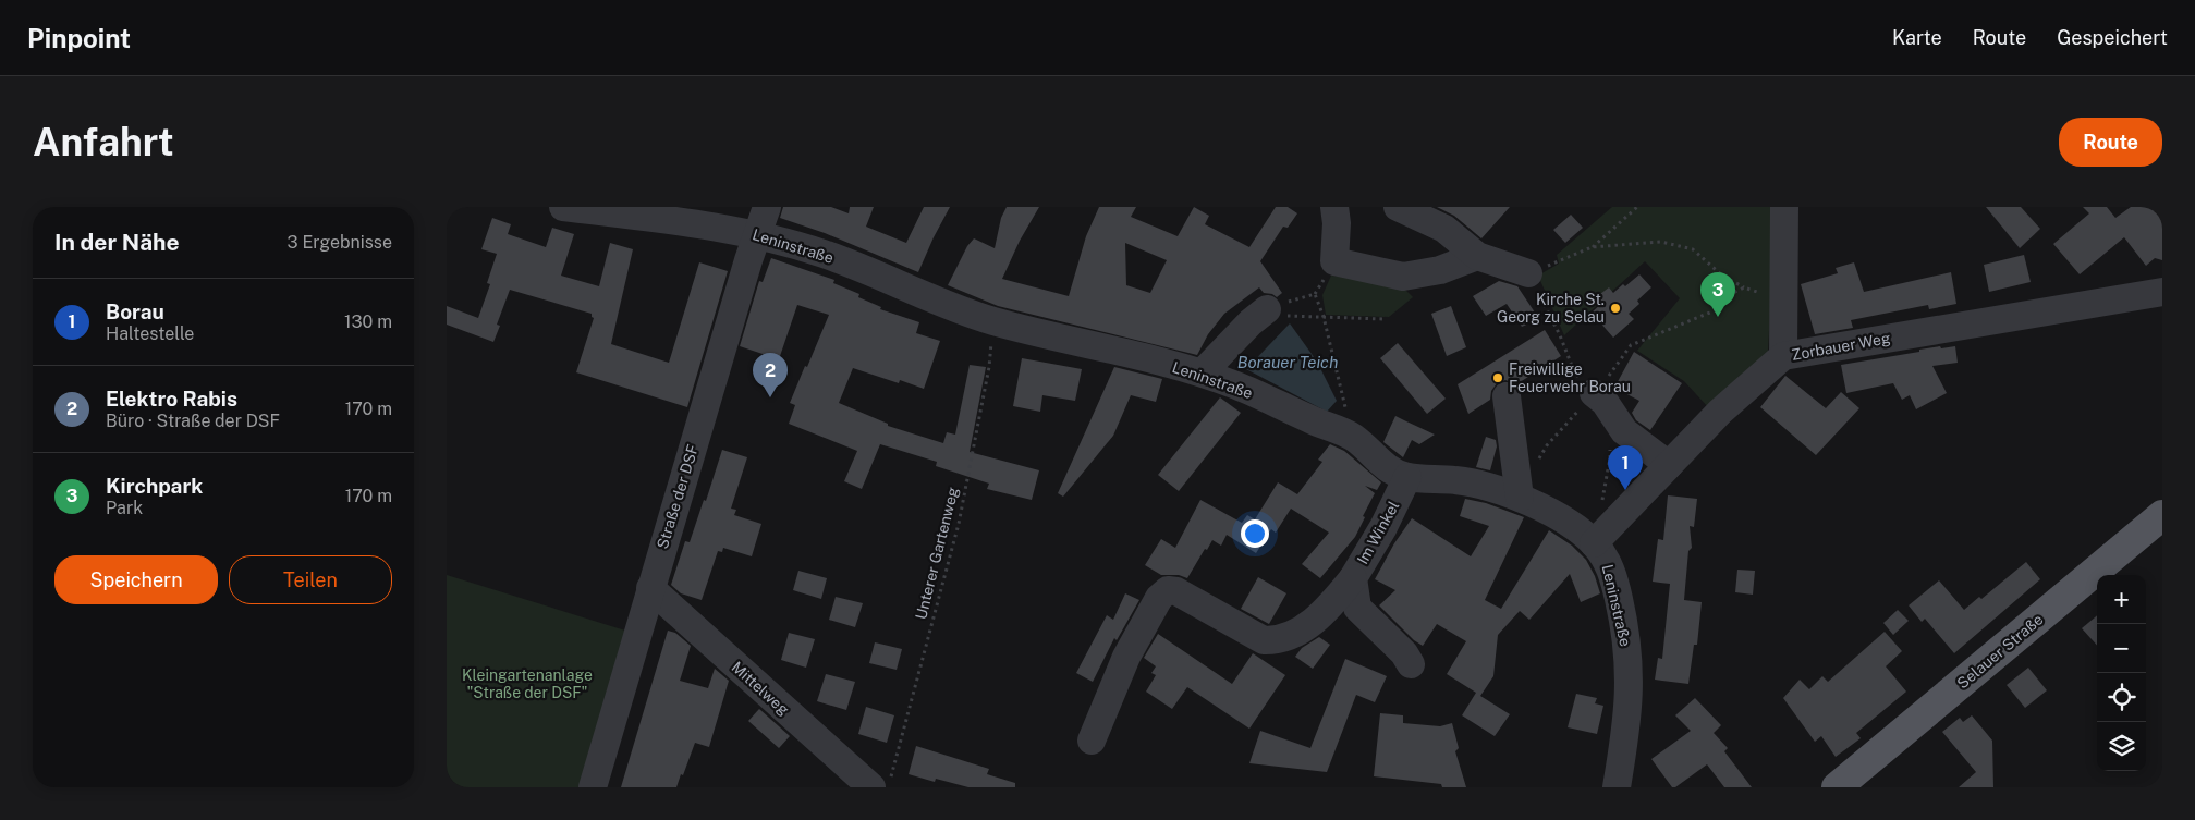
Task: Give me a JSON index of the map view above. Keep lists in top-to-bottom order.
{
  "streets": {
    "main road": ["Selauer Straße"],
    "street": [
      "Leninstraße",
      "Zorbauer Weg",
      "Straße der DSF",
      "Im Winkel",
      "Mittelweg"
    ],
    "path": ["Unterer Gartenweg"]
  },
  "crossings": [
    ["Leninstraße", "Zorbauer Weg"],
    ["Leninstraße", "Straße der DSF"],
    ["Leninstraße", "Im Winkel"],
    ["Leninstraße", "Unterer Gartenweg"],
    ["Straße der DSF", "Mittelweg"],
    ["Unterer Gartenweg", "Mittelweg"]
  ],
  "water": ["Borauer Teich"],
  "parks": ["Kleingartenanlage \"Straße der DSF\""],
  "places": ["Kirche St. Georg zu Selau", "Freiwillige Feuerwehr Borau"],
  "page": {
    "header": "Pinpoint",
    "nav": ["Karte", "Route", "Gespeichert"],
    "buttons": [
      "Route",
      ["Speichern", "Teilen"]
    ],
    "title": "Anfahrt",
    "heading": ["In der Nähe", "3 Ergebnisse"],
    "pins": ["3", "2", "1"],
    "list": [
      {
        "mark": "1",
        "name": "Borau",
        "note": "Haltestelle",
        "value": "130 m"
      },
      {
        "mark": "2",
        "name": "Elektro Rabis",
        "note": "Büro · Straße der DSF",
        "value": "170 m"
      },
      {
        "mark": "3",
        "name": "Kirchpark",
        "note": "Park",
        "value": "170 m"
      }
    ],
    "map_buttons": ["+", "−"]
  }
}
